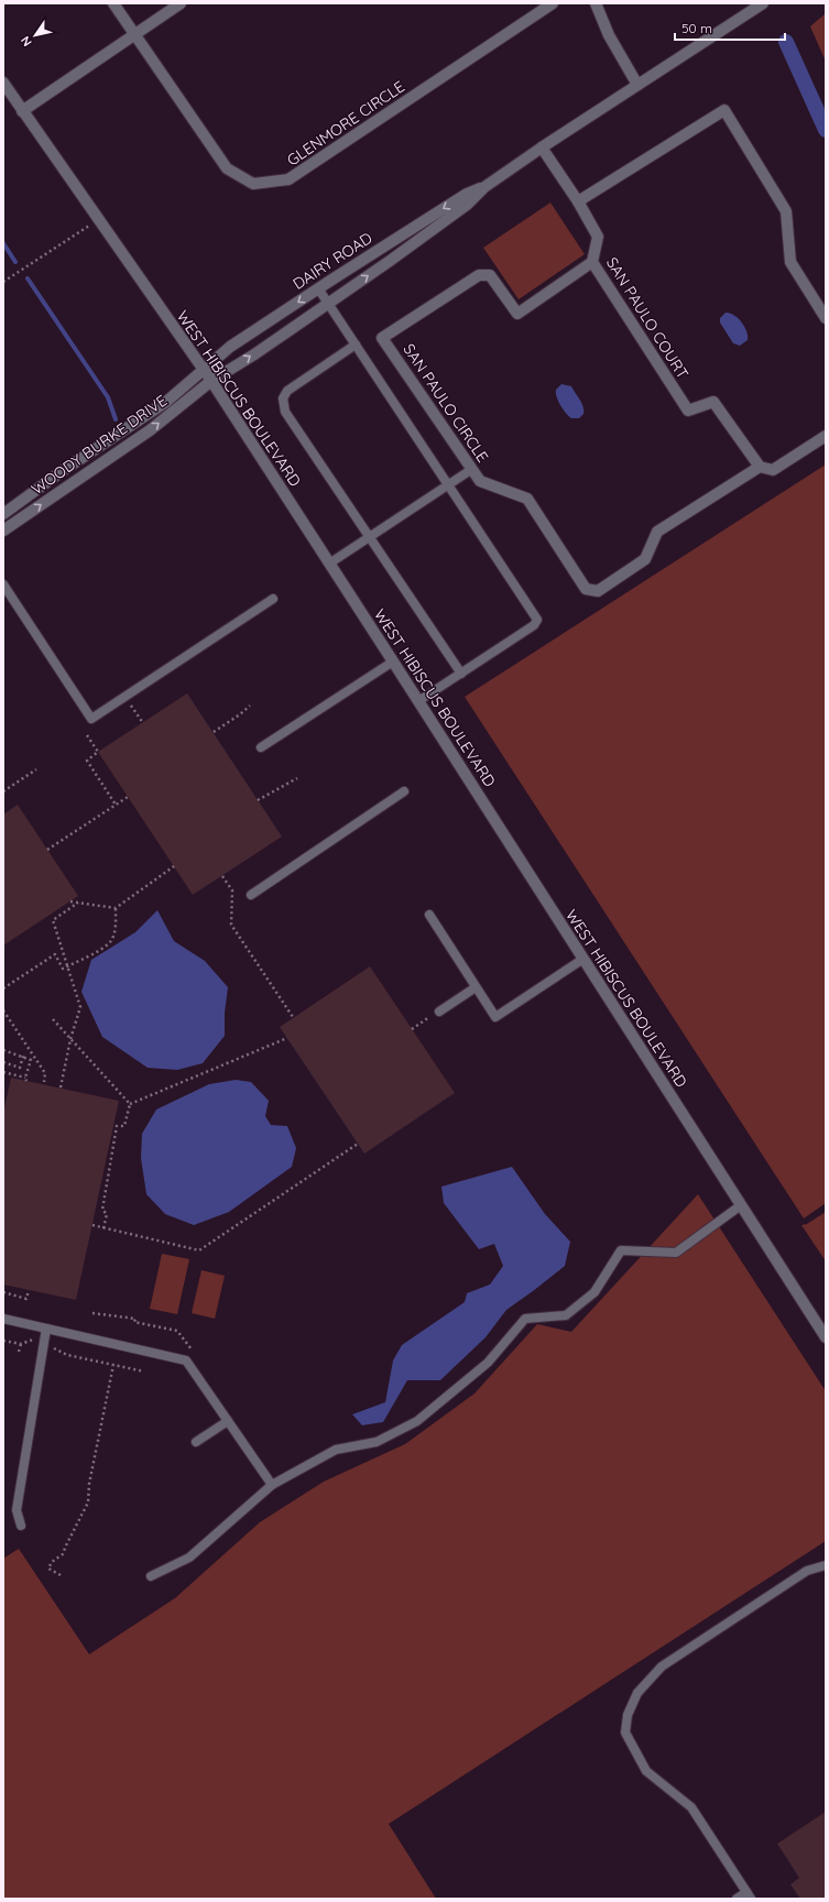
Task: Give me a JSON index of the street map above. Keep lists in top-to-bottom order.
{
  "streets": {
    "street": [
      "GLENMORE CIRCLE",
      "DAIRY ROAD",
      "SAN PAULO COURT",
      "WEST HIBISCUS BOULEVARD",
      "SAN PAULO CIRCLE",
      "WOODY BURKE DRIVE"
    ]
  },
  "crossings": [
    ["DAIRY ROAD", "SAN PAULO COURT"],
    ["DAIRY ROAD", "WEST HIBISCUS BOULEVARD"],
    ["DAIRY ROAD", "WOODY BURKE DRIVE"],
    ["SAN PAULO COURT", "SAN PAULO CIRCLE"],
    ["WEST HIBISCUS BOULEVARD", "WOODY BURKE DRIVE"]
  ],
  "scale_bar": "50 m",
  "north": "bottom left"
}
